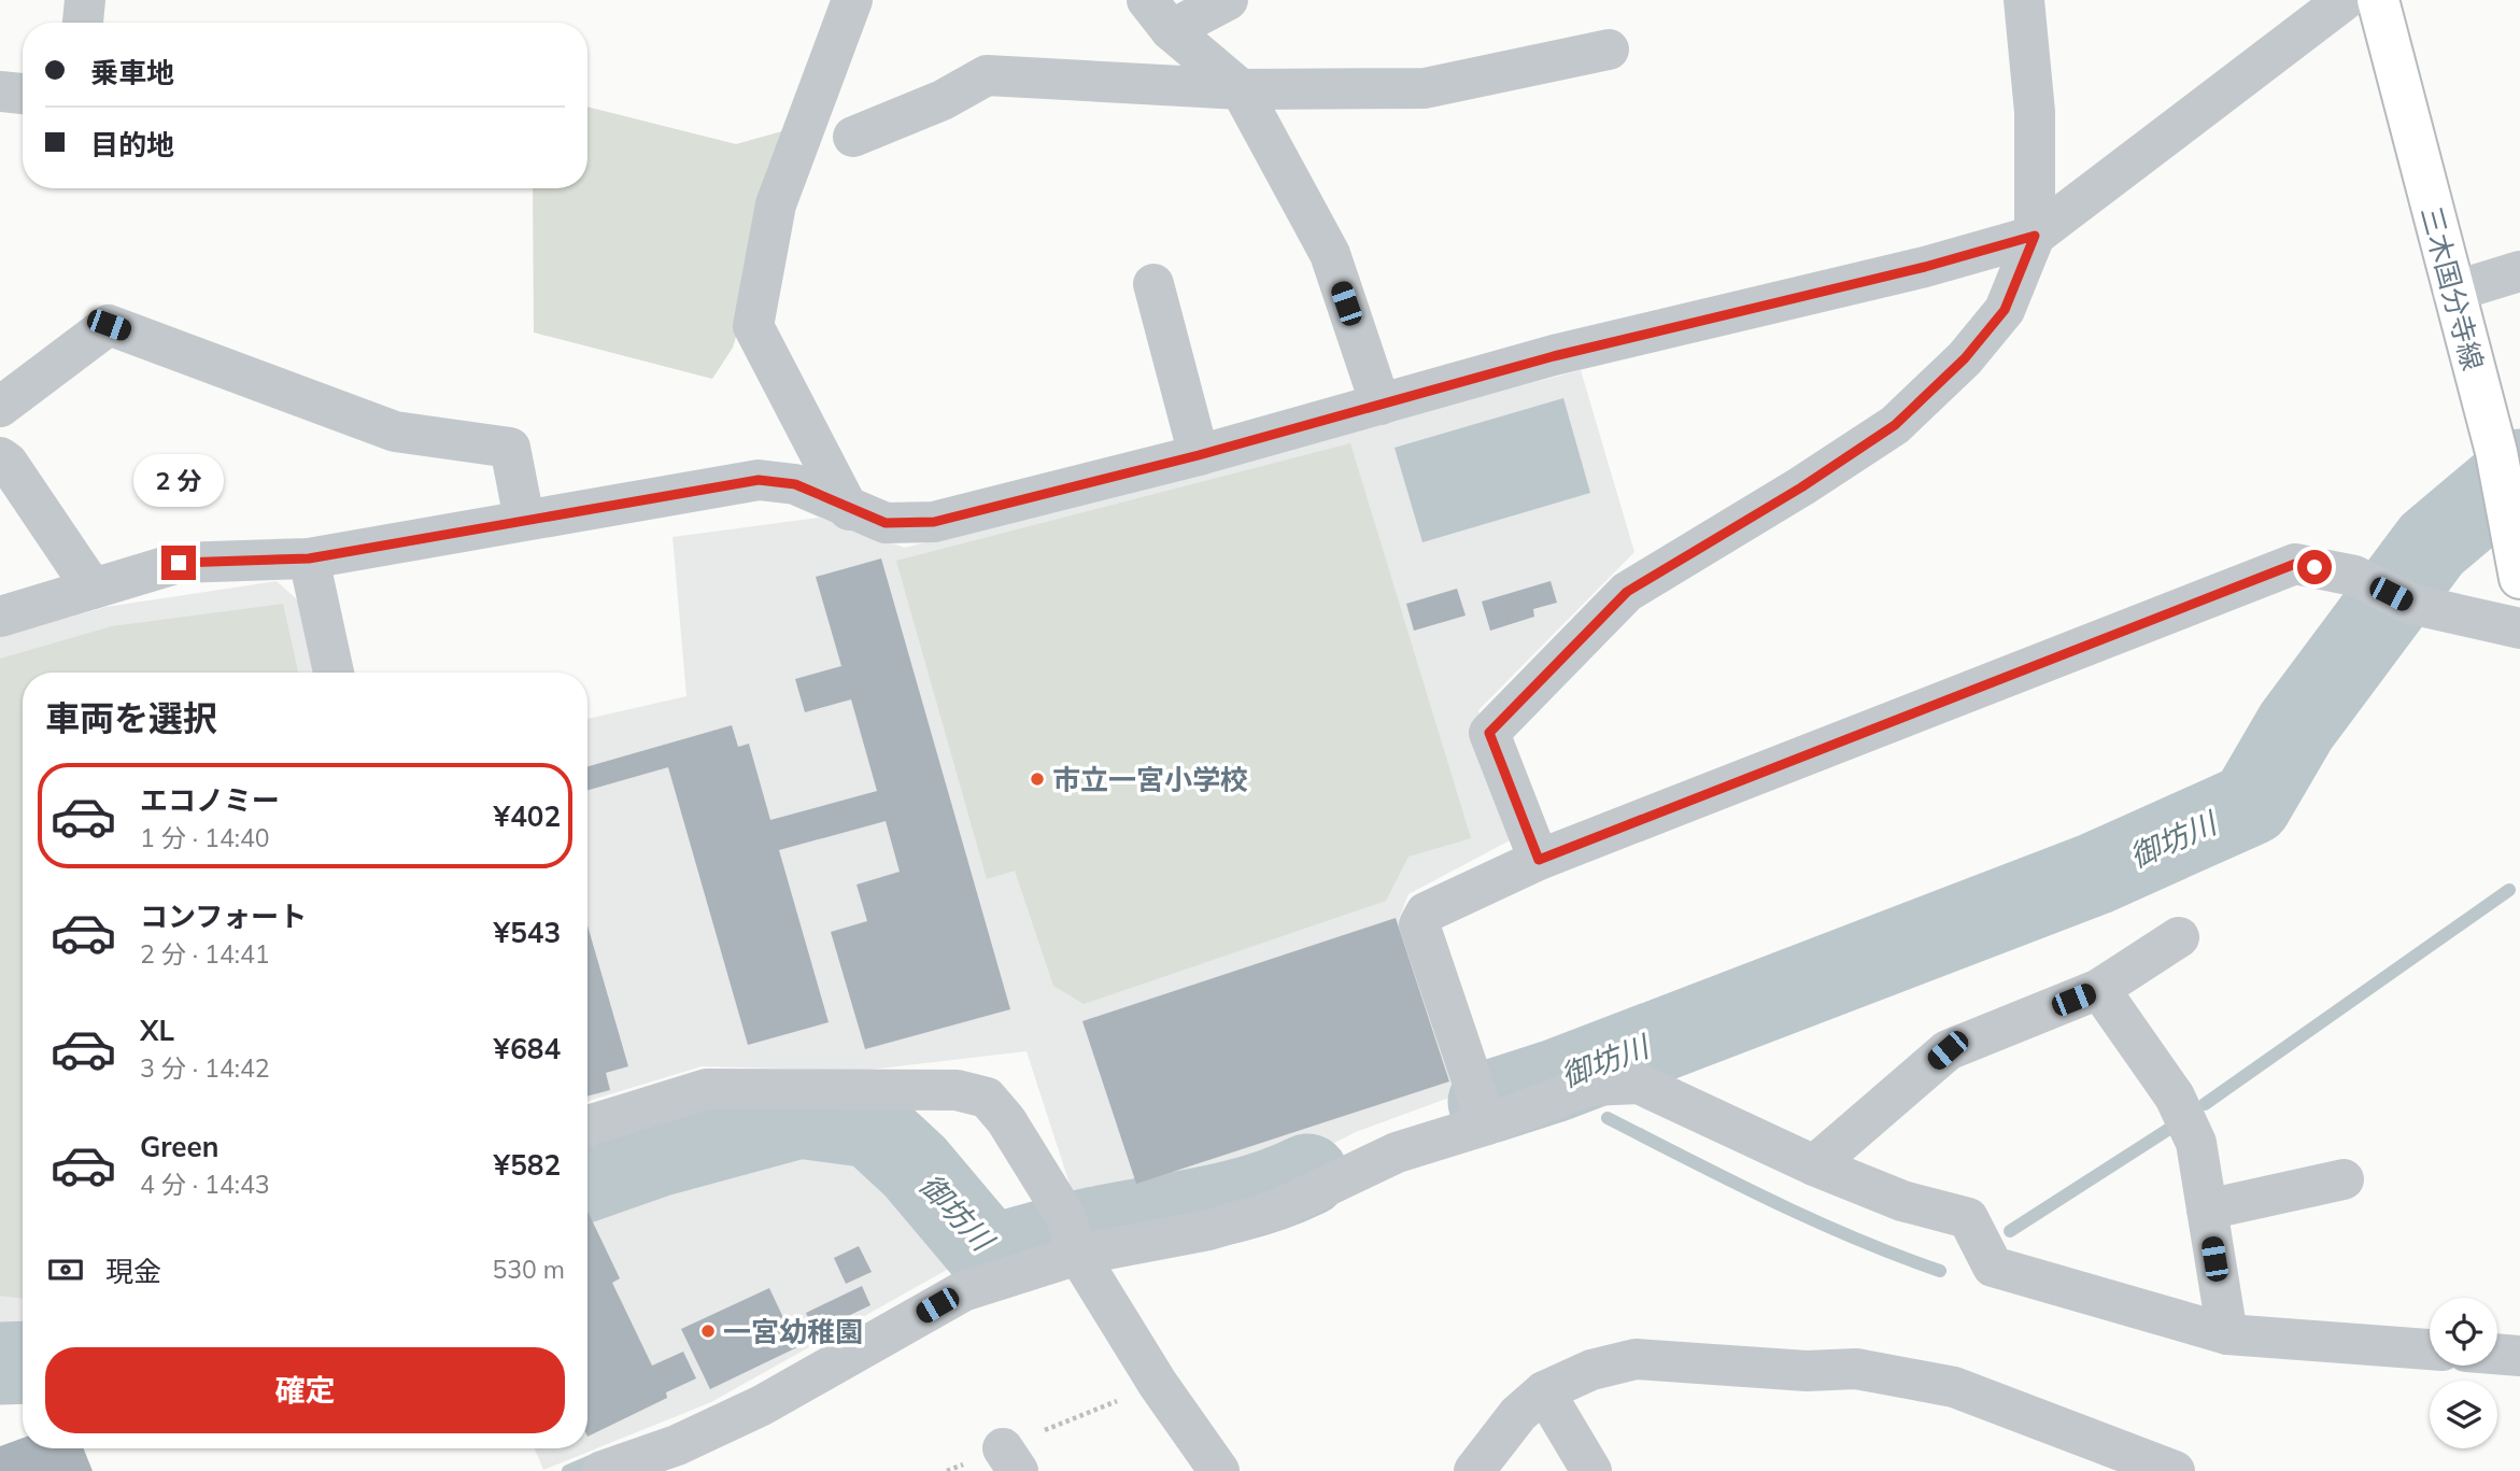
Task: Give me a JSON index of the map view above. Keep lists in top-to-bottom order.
{
  "streets": {
    "main road": ["三木国分寺線"]
  },
  "water": ["御坊川"],
  "places": ["市立一宮小学校", "一宮幼稚園"],
  "page": {
    "banner": ["乗車地", "目的地"],
    "bubble": "2 分",
    "heading": "車両を選択",
    "list": [
      {
        "name": "エコノミー",
        "note": "1 分 · 14:40",
        "value": "¥402"
      },
      {
        "name": "コンフォート",
        "note": "2 分 · 14:41",
        "value": "¥543"
      },
      {
        "name": "XL",
        "note": "3 分 · 14:42",
        "value": "¥684"
      },
      {
        "name": "Green",
        "note": "4 分 · 14:43",
        "value": "¥582"
      }
    ],
    "pay": ["現金", "530 m"],
    "buttons": "確定"
  }
}
